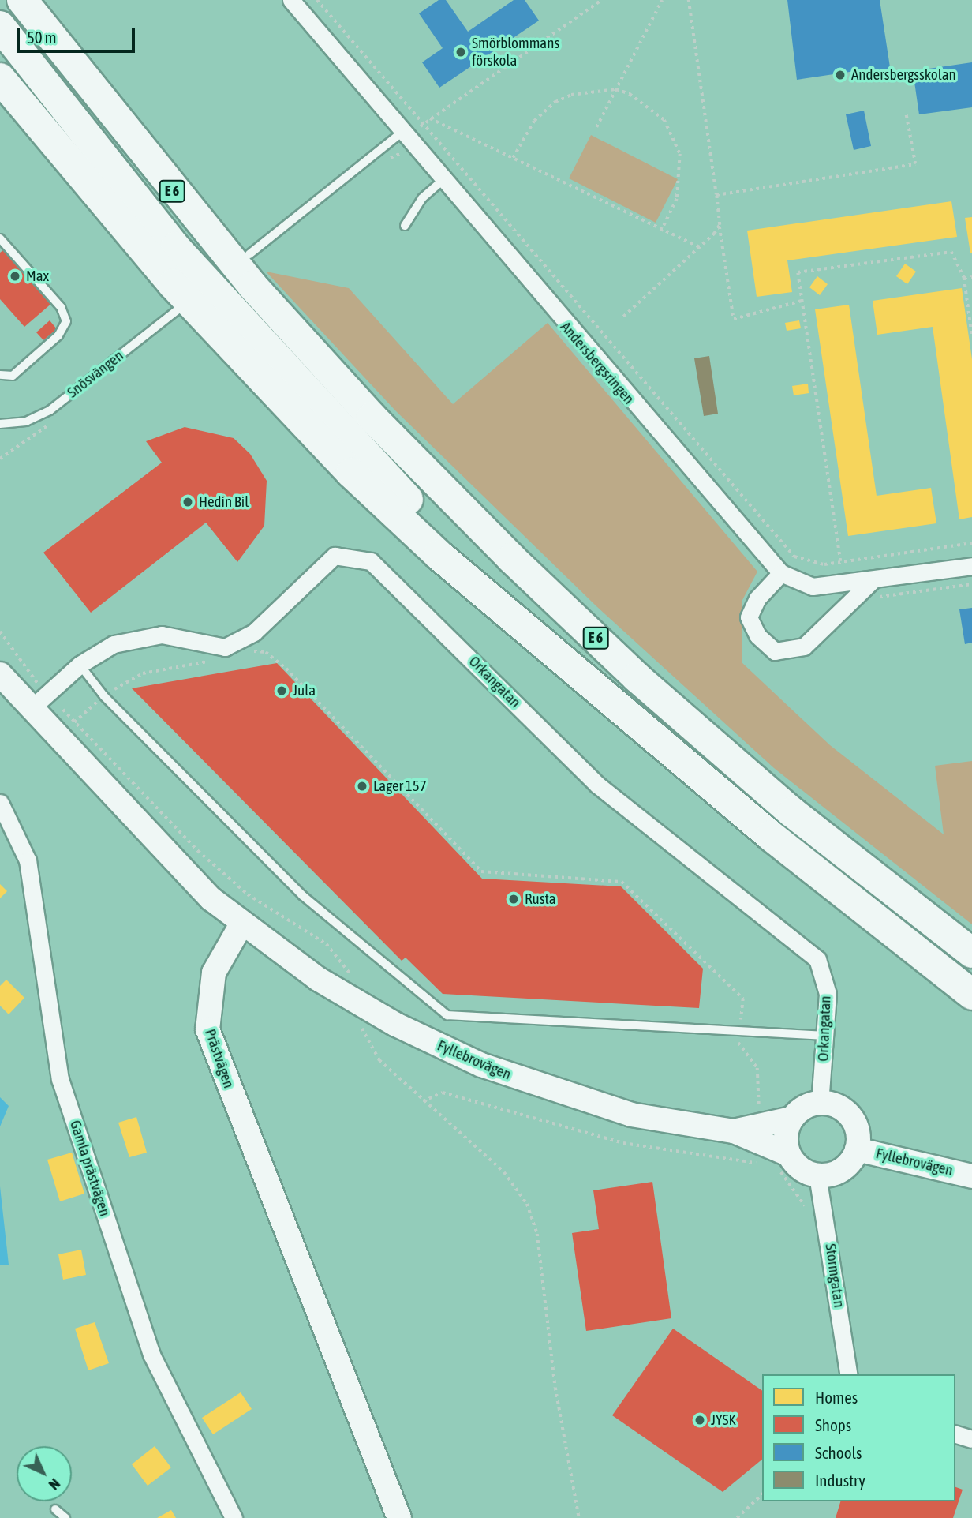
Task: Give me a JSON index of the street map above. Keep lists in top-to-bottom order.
{
  "streets": {
    "highway": ["E 6"],
    "street": [
      "Andersbergsringen",
      "Orkangatan",
      "Prästvägen",
      "Fyllebrovägen",
      "Gamla prästvägen",
      "Stormgatan"
    ],
    "lane": ["Snösvängen"]
  },
  "crossings": [
    ["Orkangatan", "Fyllebrovägen"],
    ["Orkangatan", "Stormgatan"],
    ["Prästvägen", "Fyllebrovägen"],
    ["Fyllebrovägen", "Stormgatan"]
  ],
  "places": [
    "Smörblommans förskola",
    "Andersbergsskolan",
    "Max",
    "Hedin Bil",
    "Jula",
    "Lager 157",
    "Rusta",
    "JYSK"
  ],
  "legend": [
    "Homes",
    "Shops",
    "Schools",
    "Industry"
  ],
  "scale_bar": "50 m",
  "north": "bottom right"
}
